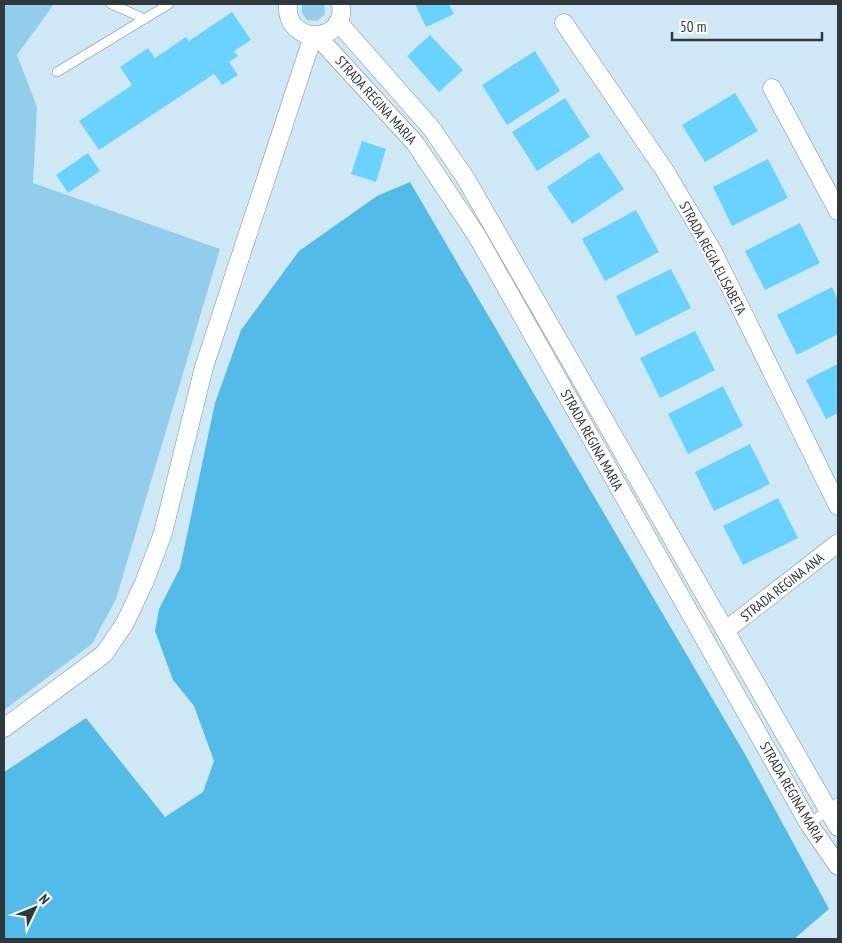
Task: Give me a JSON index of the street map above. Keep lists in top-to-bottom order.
{
  "streets": {
    "street": ["STRADA REGINA MARIA", "STRADA REGIA ELISABETA", "STRADA REGINA ANA"]
  },
  "crossings": [
    ["STRADA REGINA MARIA", "STRADA REGINA ANA"]
  ],
  "scale_bar": "50 m",
  "north": "top right"
}
